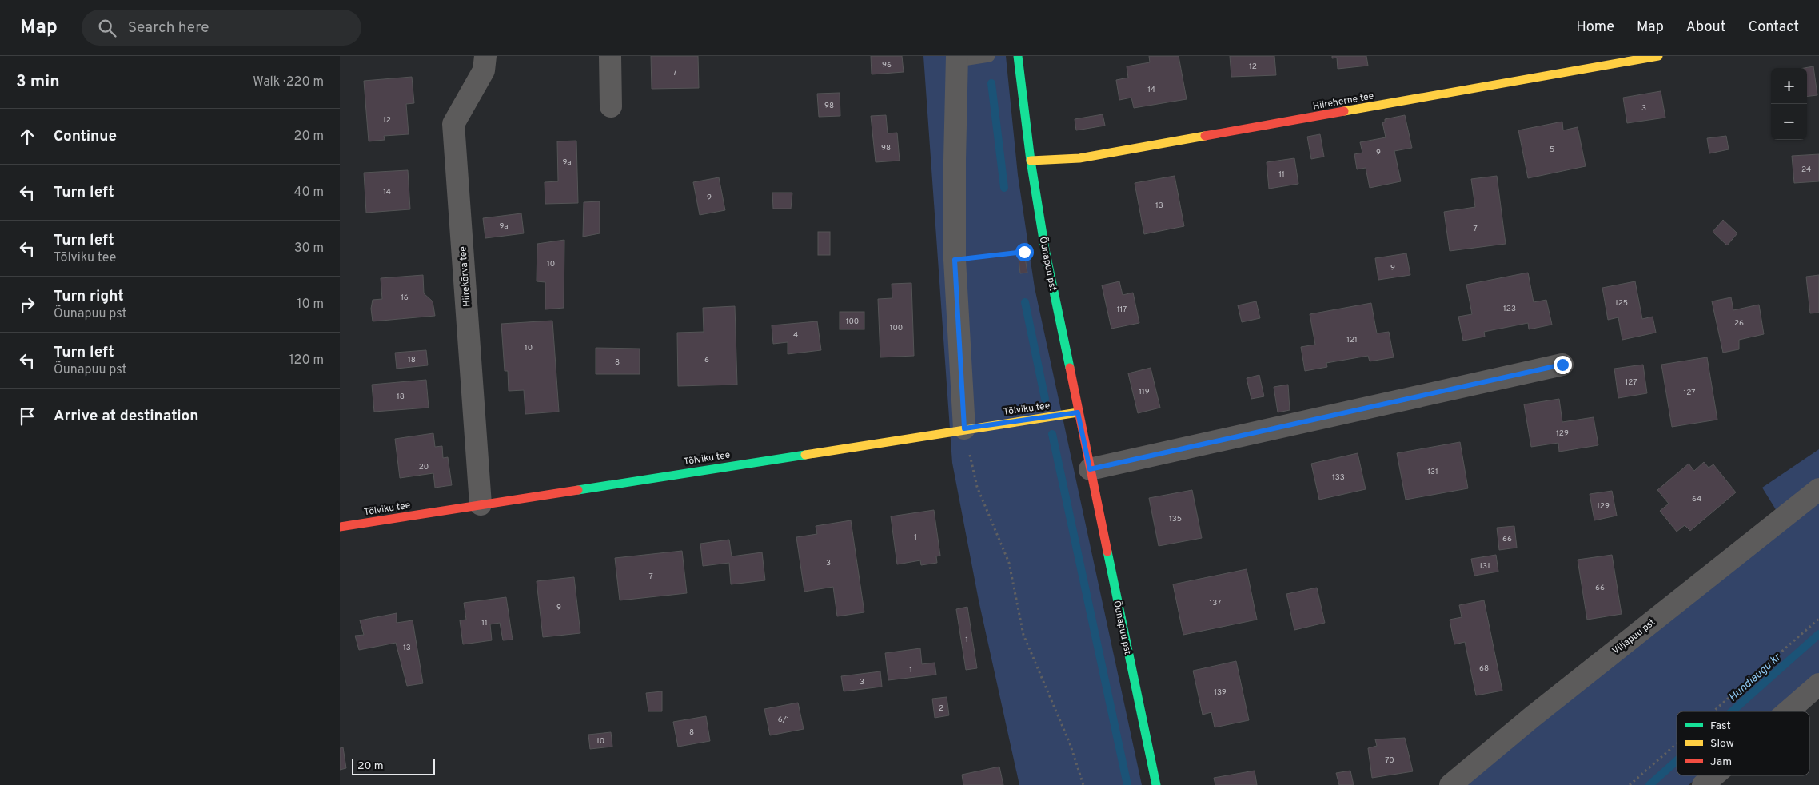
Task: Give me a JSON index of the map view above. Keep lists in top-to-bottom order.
{
  "streets": {
    "street": [
      "Hiireherne tee",
      "Õunapuu pst",
      "Hiirekõrva tee",
      "Tõlviku tee",
      "Viljapuu pst"
    ]
  },
  "crossings": [
    ["Hiireherne tee", "Õunapuu pst"],
    ["Õunapuu pst", "Tõlviku tee"],
    ["Hiirekõrva tee", "Tõlviku tee"]
  ],
  "water": ["Hundiaugu kr"],
  "house_numbers": [
    "96",
    "12",
    "7",
    "14",
    "98",
    "3",
    "12",
    "98",
    "5",
    "9",
    "9a",
    "24",
    "11",
    "14",
    "9",
    "13",
    "9a",
    "7",
    "10",
    "9",
    "16",
    "125",
    "123",
    "117",
    "100",
    "26",
    "100",
    "4",
    "121",
    "10",
    "18",
    "6",
    "8",
    "127",
    "119",
    "127",
    "18",
    "129",
    "20",
    "131",
    "133",
    "64",
    "129",
    "135",
    "1",
    "66",
    "3",
    "131",
    "7",
    "66",
    "137",
    "9",
    "11",
    "1",
    "13",
    "68",
    "1",
    "3",
    "139",
    "2",
    "6/1",
    "8",
    "10",
    "70"
  ],
  "legend": ["Fast", "Slow", "Jam"],
  "scale_bar": "20 m",
  "page": {
    "header": "Map",
    "search": "Search here",
    "nav": [
      "Home",
      "Map",
      "About",
      "Contact"
    ],
    "heading": ["3 min", "Walk · 220 m"],
    "map_buttons": ["+", "−"],
    "list": [
      ["Continue", "20 m"],
      ["Turn left", "40 m"],
      ["Turn left", "Tõlviku tee", "30 m"],
      ["Turn right", "Õunapuu pst", "10 m"],
      ["Turn left", "Õunapuu pst", "120 m"],
      "Arrive at destination"
    ],
    "scale": "20 m"
  }
}
